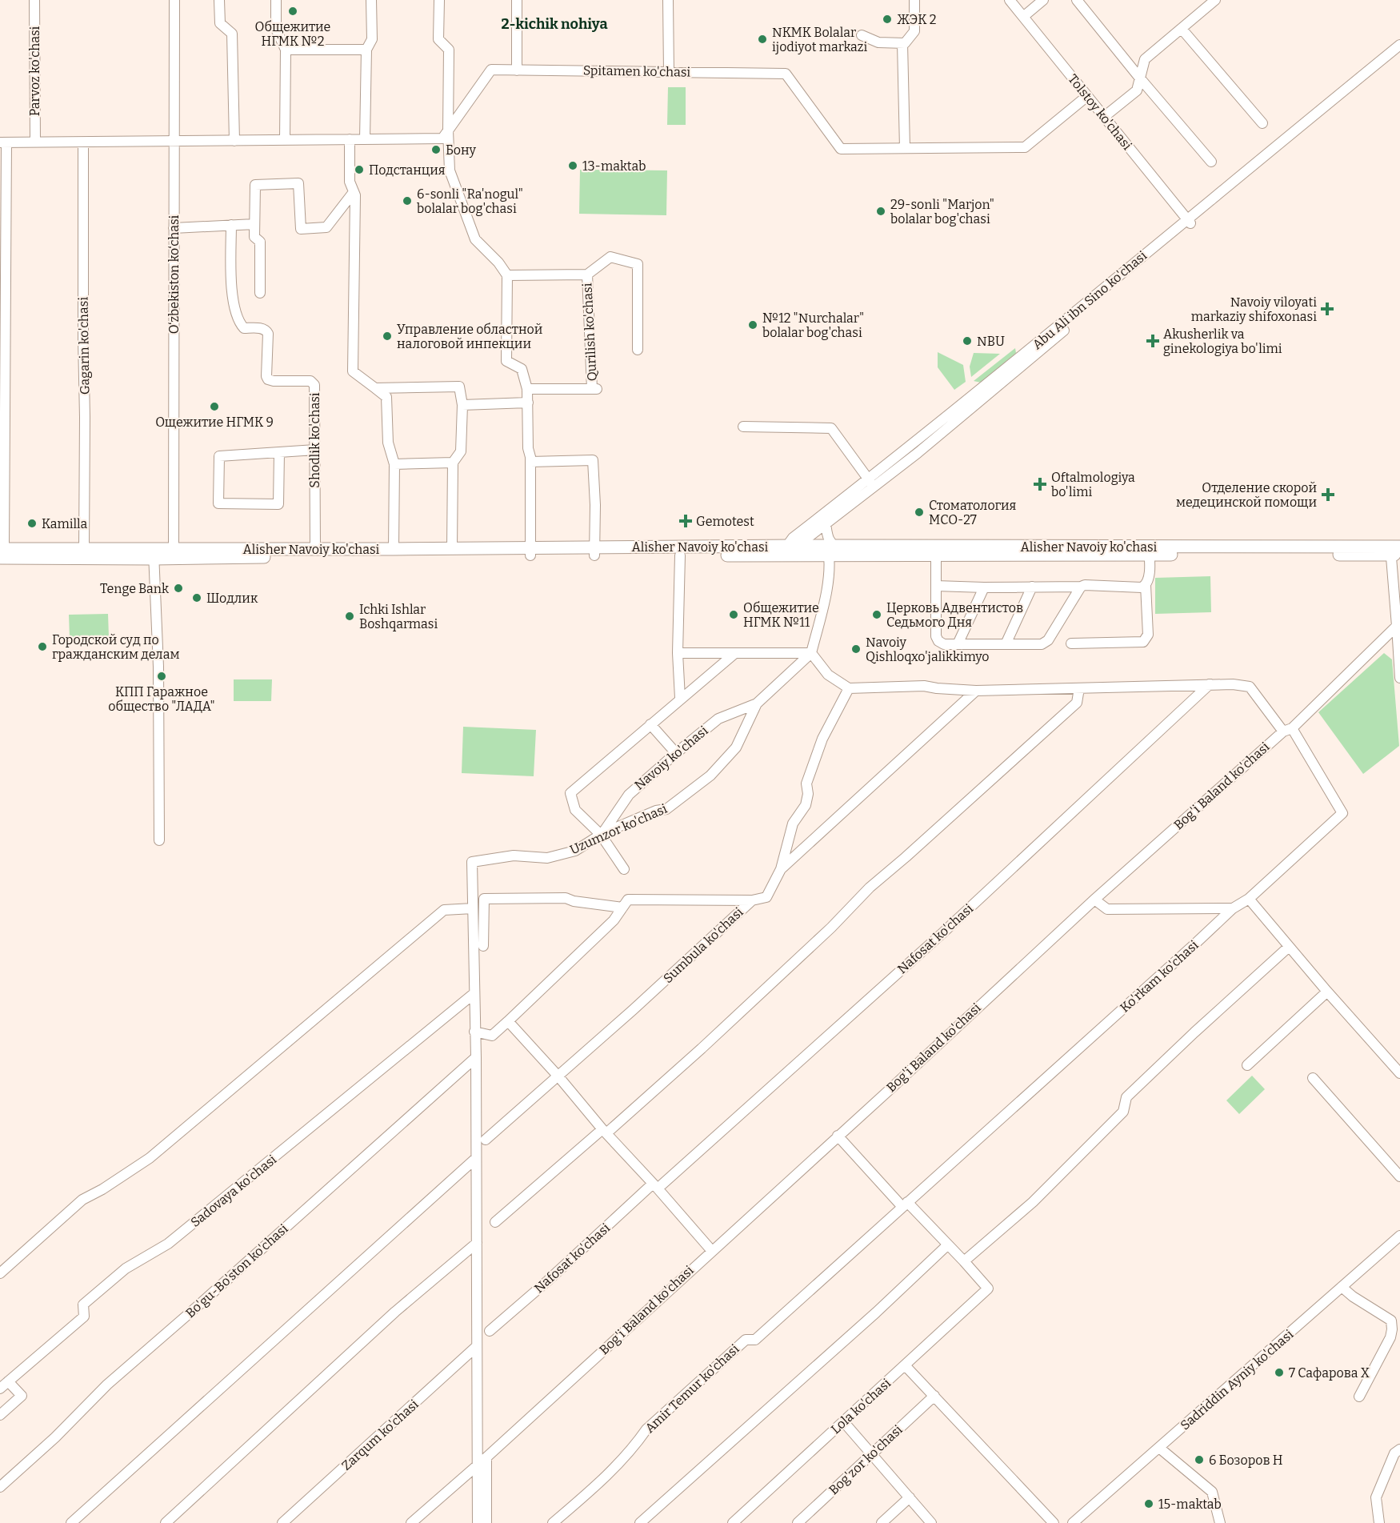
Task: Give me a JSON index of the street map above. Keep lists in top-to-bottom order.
{
  "streets": {
    "main road": ["Alisher Navoiy ko'chasi"],
    "street": [
      "Parvoz ko'chasi",
      "Spitamen ko'chasi",
      "Tolstoy ko'chasi",
      "O‘zbekiston ko‘chasi",
      "Abu Ali ibn Sino ko'chasi",
      "Qurilish ko'chasi",
      "Gagarin ko'chasi",
      "Shodlik ko'chasi",
      "Navoiy ko'chasi",
      "Bog'i Baland ko'chasi",
      "Uzumzor ko'chasi",
      "Nafosat ko'chasi",
      "Sumbula ko'chasi",
      "Ko'rkam ko'chasi",
      "Sadovaya ko'chasi",
      "Bo'gu-Bo'ston ko'chasi",
      "Sadriddin Ayniy ko'chasi",
      "Amir Temur ko'chasi",
      "Lola ko'chasi",
      "Zarqum ko'chasi",
      "Bog'zor ko'chasi"
    ]
  },
  "crossings": [
    ["Spitamen ko'chasi", "Tolstoy ko'chasi"],
    ["Tolstoy ko'chasi", "Abu Ali ibn Sino ko'chasi"],
    ["O‘zbekiston ko‘chasi", "Alisher Navoiy ko'chasi"],
    ["Abu Ali ibn Sino ko'chasi", "Alisher Navoiy ko'chasi"],
    ["Gagarin ko'chasi", "Alisher Navoiy ko'chasi"],
    ["Shodlik ko'chasi", "Alisher Navoiy ko'chasi"],
    ["Navoiy ko'chasi", "Uzumzor ko'chasi"],
    ["Bog'i Baland ko'chasi", "Ko'rkam ko'chasi"],
    ["Ko'rkam ko'chasi", "Amir Temur ko'chasi"]
  ],
  "districts": ["2-kichik nohiya"],
  "places": {
    "other": [
      "Общежитие НГМК №2",
      "ЖЭК 2",
      "NKMK Bolalar ijodiyot markazi",
      "Бону",
      "13-maktab",
      "Подстанция",
      "6-sonli \"Ra'nogul\" bolalar bog'chasi",
      "29-sonli \"Marjon\" bolalar bog'chasi",
      "№12 \"Nurchalar\" bolalar bog'chasi",
      "Управление областной налоговой инпекции",
      "NBU",
      "Ощежитие НГМК 9",
      "Стоматология МСО-27",
      "Kamilla",
      "Tenge Bank",
      "Шодлик",
      "Общежитие НГМК №11",
      "Церковь Адвентистов Седьмого Дня",
      "Ichki Ishlar Boshqarmasi",
      "Городской суд по гражданским делам",
      "Navoiy Qishloqxo'jalikkimyo",
      "КПП Гаражное общество \"ЛАДА\"",
      "7 Сафарова Х",
      "6 Бозоров Н",
      "15-maktab"
    ],
    "health": [
      "Navoiy viloyati markaziy shifoxonasi",
      "Akusherlik va ginekologiya bo'limi",
      "Oftalmologiya bo'limi",
      "Отделение скорой медецинской помощи",
      "Gemotest"
    ]
  }
}
